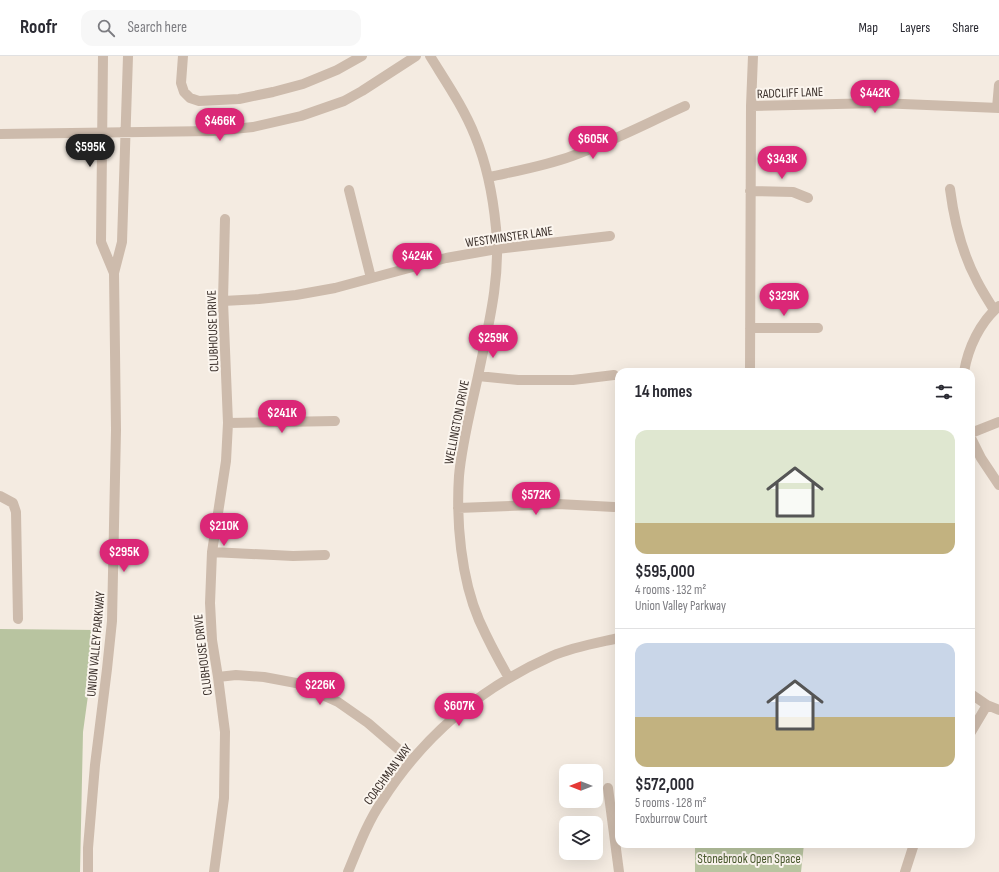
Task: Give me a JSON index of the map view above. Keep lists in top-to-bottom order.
{
  "streets": {
    "street": [
      "RADCLIFF LANE",
      "WESTMINSTER LANE",
      "CLUBHOUSE DRIVE",
      "WELLINGTON DRIVE",
      "UNION VALLEY PARKWAY",
      "COACHMAN WAY"
    ]
  },
  "crossings": [
    ["WESTMINSTER LANE", "CLUBHOUSE DRIVE"],
    ["WESTMINSTER LANE", "WELLINGTON DRIVE"],
    ["WELLINGTON DRIVE", "COACHMAN WAY"]
  ],
  "parks": ["Stonebrook Open Space"],
  "north": "left",
  "page": {
    "header": "Roofr",
    "search": "Search here",
    "nav": ["Map", "Layers", "Share"],
    "price": [
      "$442K",
      "$466K",
      "$605K",
      "$595K",
      "$343K",
      "$424K",
      "$329K",
      "$259K",
      "$241K",
      "$572K",
      "$210K",
      "$295K",
      "$226K",
      "$607K"
    ],
    "heading": "14 homes",
    "list": [
      {
        "name": "$595,000",
        "note": "4 rooms · 132 m² · Union Valley Parkway"
      },
      {
        "name": "$572,000",
        "note": "5 rooms · 128 m² · Foxburrow Court"
      }
    ]
  }
}
